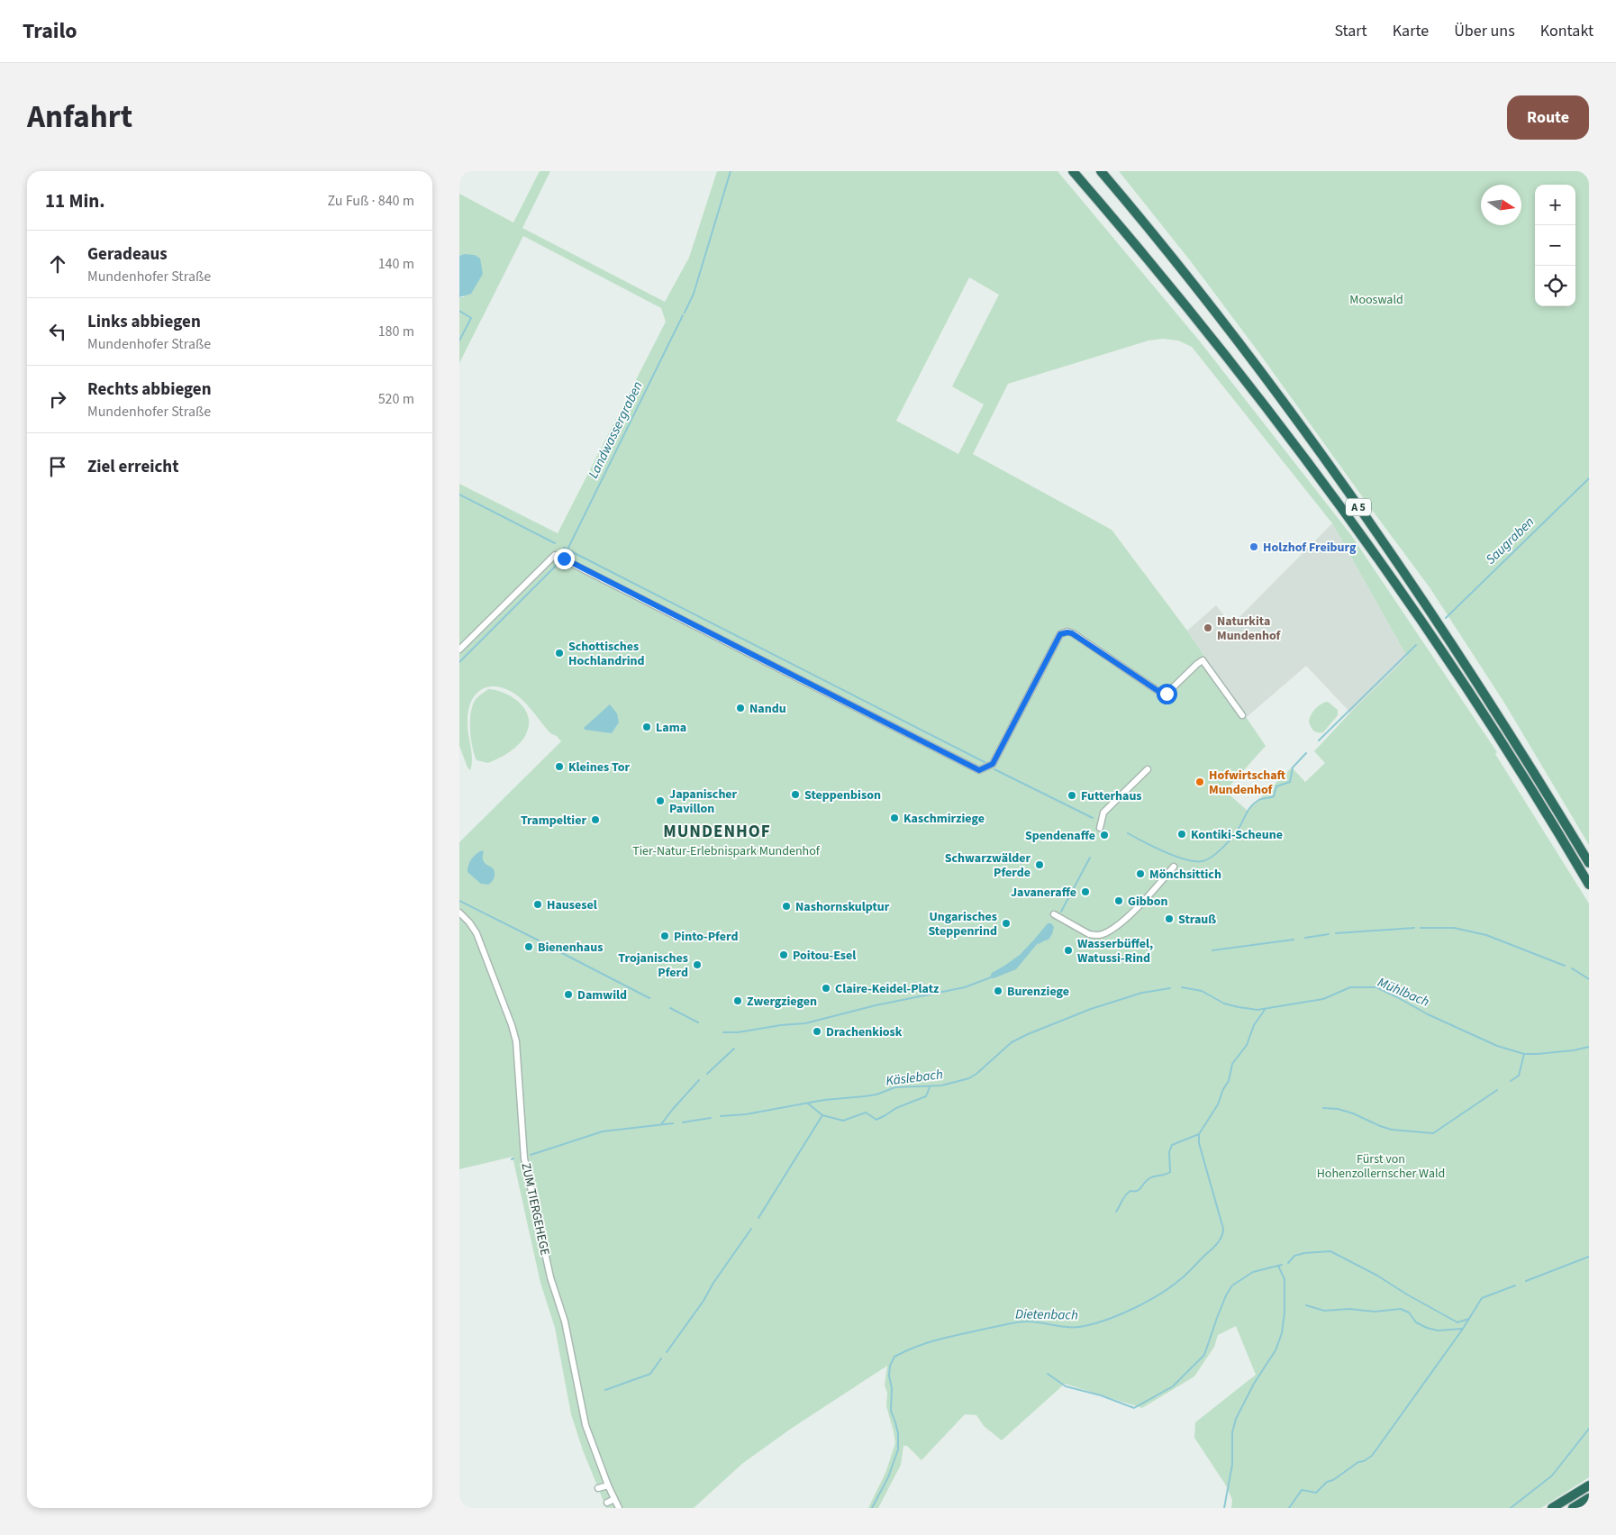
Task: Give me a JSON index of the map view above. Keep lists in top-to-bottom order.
{
  "streets": {
    "highway": ["A 5"],
    "street": ["ZUM TIERGEHEGE"]
  },
  "districts": ["MUNDENHOF"],
  "water": [
    "Landwassergraben",
    "Saugraben",
    "Mühlbach",
    "Käslebach",
    "Dietenbach"
  ],
  "parks": ["Mooswald", "Tier-Natur-Erlebnispark Mundenhof", "Fürst von Hohenzollernscher Wald"],
  "places": [
    "Holzhof Freiburg",
    "Naturkita Mundenhof",
    "Schottisches Hochlandrind",
    "Nandu",
    "Lama",
    "Kleines Tor",
    "Hofwirtschaft Mundenhof",
    "Steppenbison",
    "Futterhaus",
    "Japanischer Pavillon",
    "Kaschmirziege",
    "Trampeltier",
    "Kontiki-Scheune",
    "Spendenaffe",
    "Schwarzwälder Pferde",
    "Mönchsittich",
    "Javaneraffe",
    "Gibbon",
    "Hausesel",
    "Nashornskulptur",
    "Strauß",
    "Ungarisches Steppenrind",
    "Pinto-Pferd",
    "Bienenhaus",
    "Wasserbüffel, Watussi-Rind",
    "Poitou-Esel",
    "Trojanisches Pferd",
    "Claire-Keidel-Platz",
    "Burenziege",
    "Damwild",
    "Zwergziegen",
    "Drachenkiosk"
  ],
  "north": "right",
  "page": {
    "header": "Trailo",
    "nav": [
      "Start",
      "Karte",
      "Über uns",
      "Kontakt"
    ],
    "title": "Anfahrt",
    "buttons": "Route",
    "heading": ["11 Min.", "Zu Fuß · 840 m"],
    "map_buttons": ["+", "−"],
    "list": [
      ["Geradeaus", "Mundenhofer Straße", "140 m"],
      ["Links abbiegen", "Mundenhofer Straße", "180 m"],
      ["Rechts abbiegen", "Mundenhofer Straße", "520 m"],
      "Ziel erreicht"
    ]
  }
}
